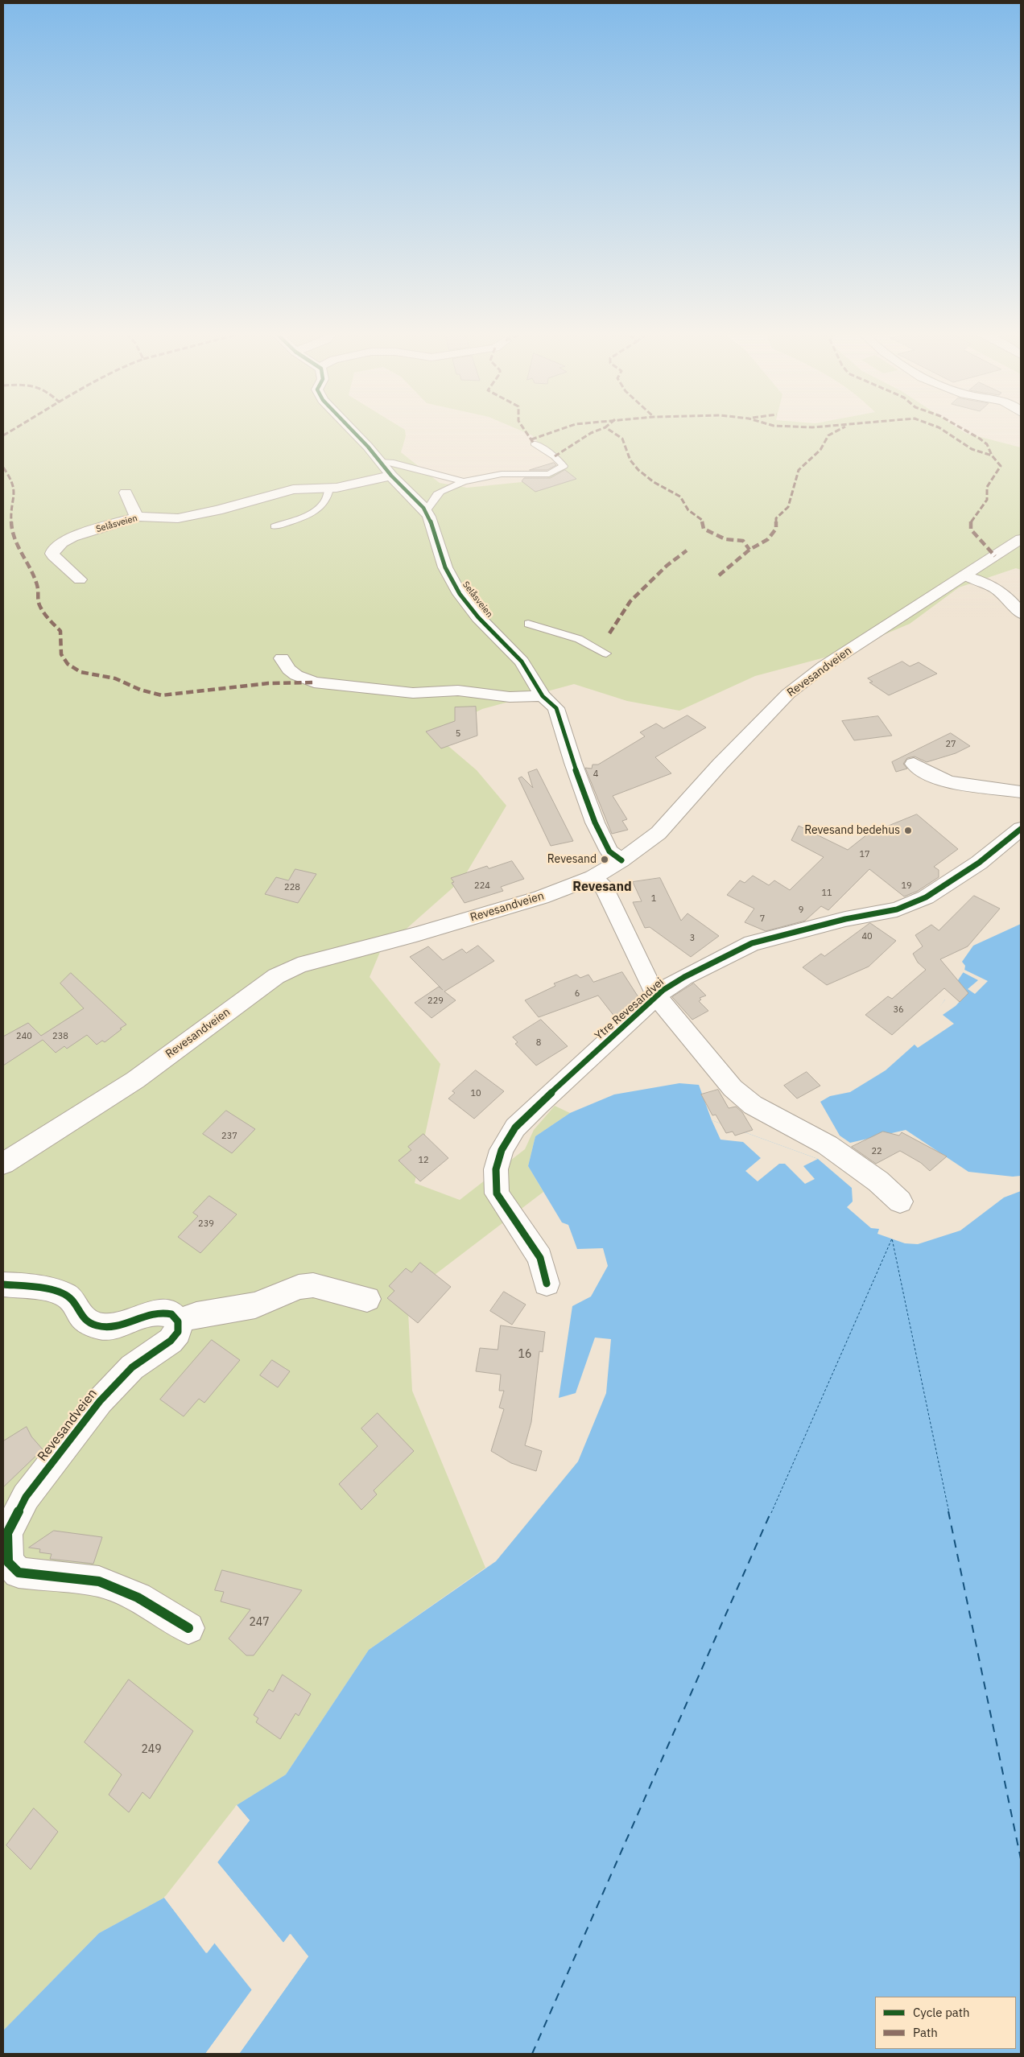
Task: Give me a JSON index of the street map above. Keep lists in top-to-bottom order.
{
  "streets": {
    "street": ["Selåsveien", "Revesandveien", "Ytre Revesandvei"]
  },
  "crossings": [
    ["Selåsveien", "Revesandveien"],
    ["Revesandveien", "Ytre Revesandvei"]
  ],
  "districts": ["Revesand"],
  "places": ["Revesand bedehus", "Revesand"],
  "house_numbers": [
    "5",
    "27",
    "4",
    "17",
    "224",
    "19",
    "228",
    "11",
    "1",
    "9",
    "7",
    "40",
    "3",
    "6",
    "229",
    "36",
    "240",
    "238",
    "8",
    "10",
    "237",
    "22",
    "12",
    "239",
    "16",
    "247",
    "249"
  ],
  "legend": ["Cycle path", "Path"]
}
